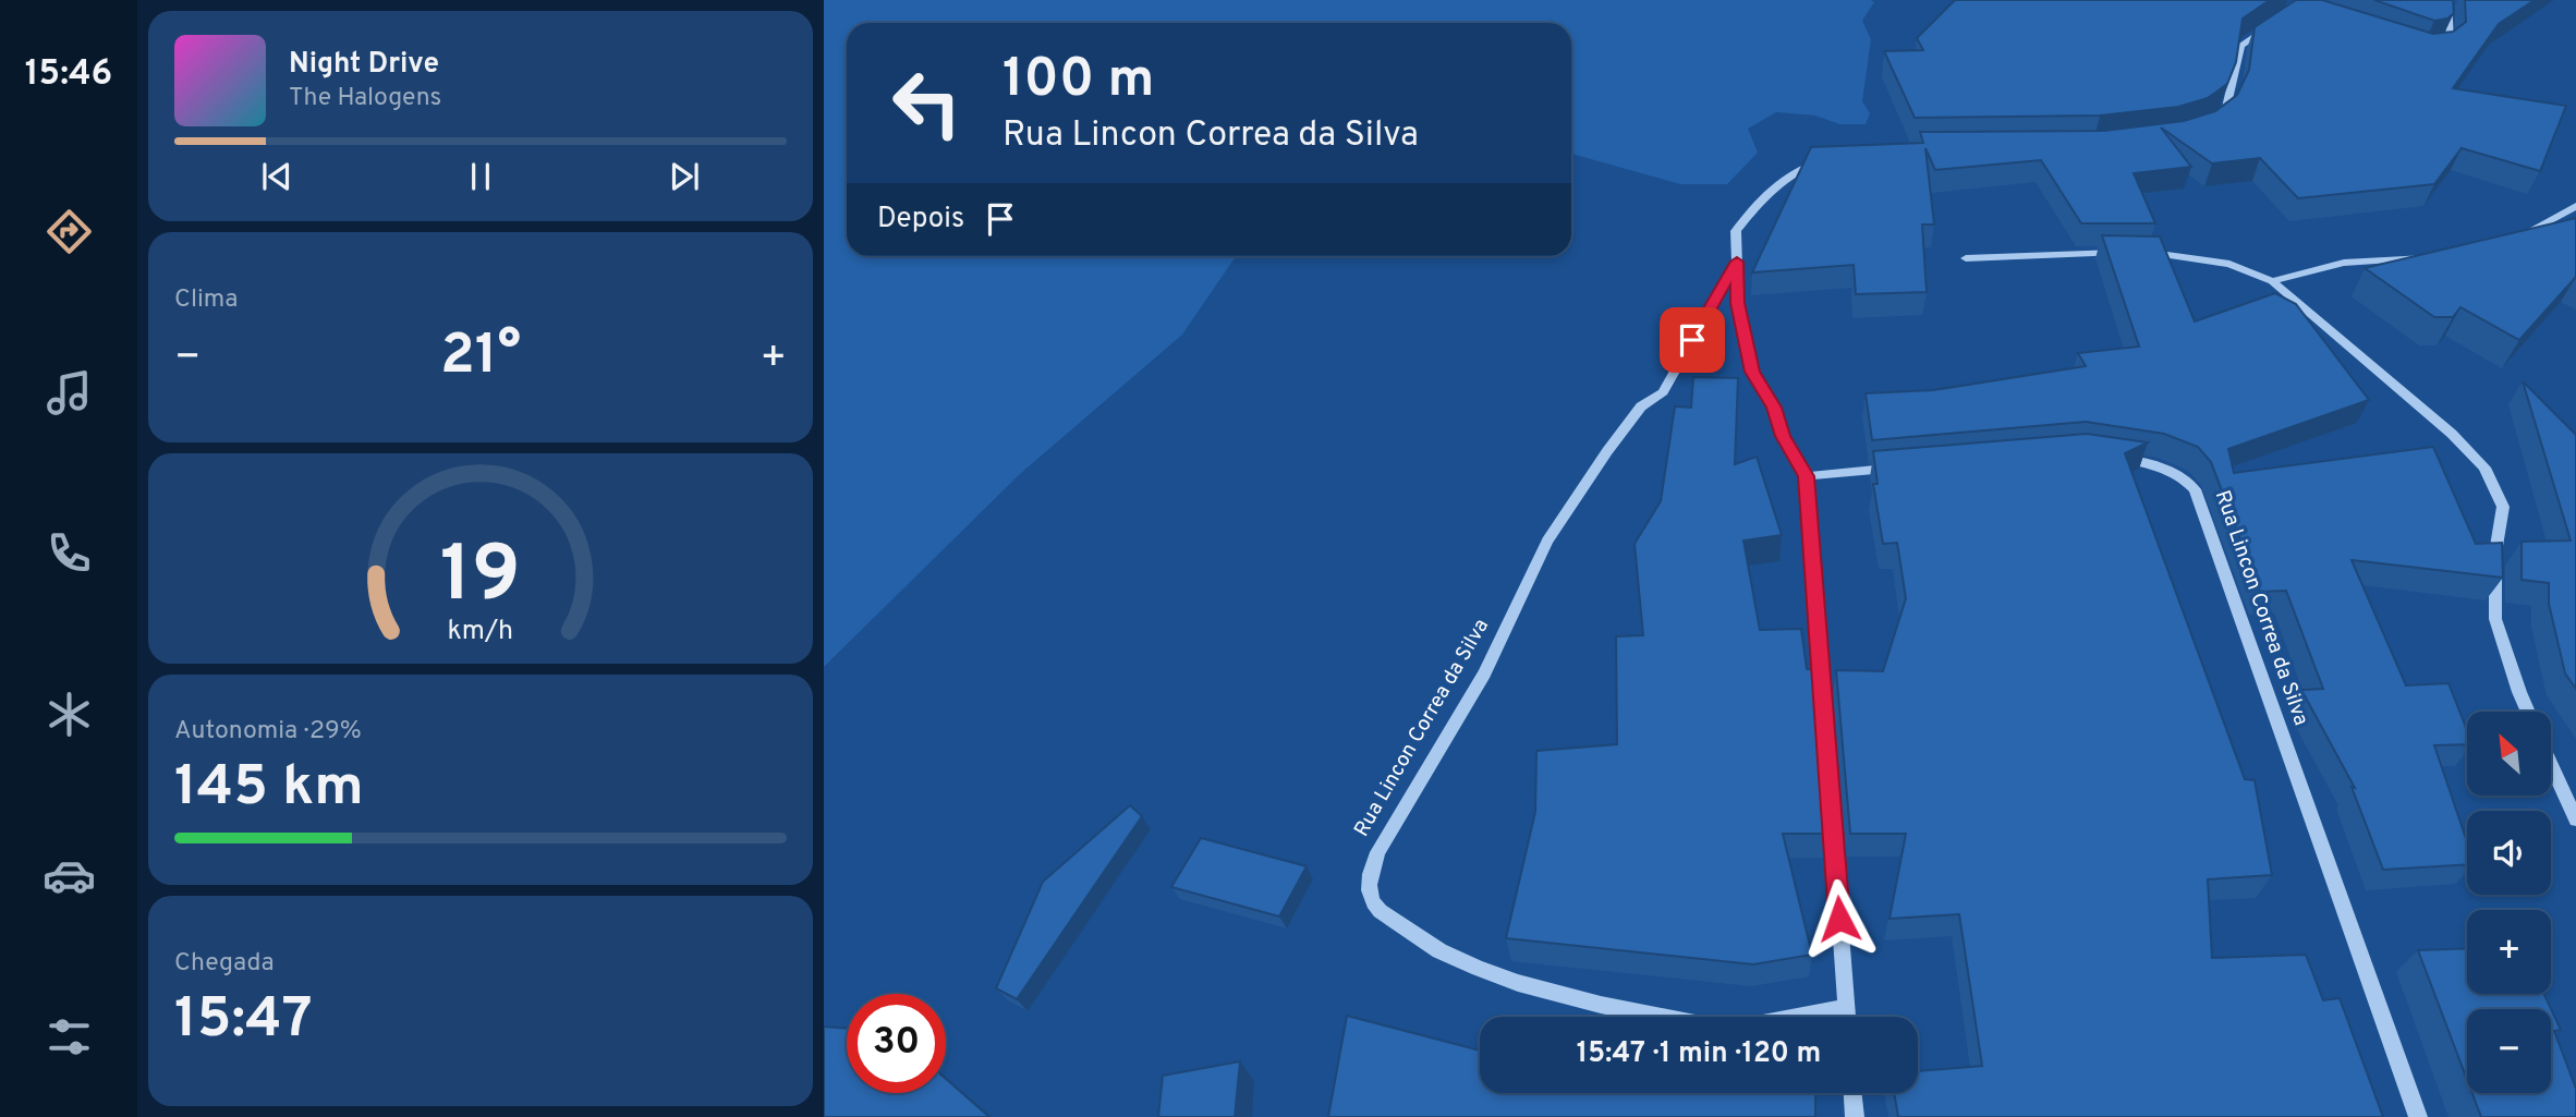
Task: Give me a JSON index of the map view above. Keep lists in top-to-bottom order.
{
  "streets": {
    "street": ["Rua Lincon Correa da Silva"]
  },
  "north": "top left",
  "page": {
    "tabs": "15:46",
    "turn": ["100 m", "Rua Lincon Correa da Silva"],
    "song": ["Night Drive", "The Halogens"],
    "then": "Depois",
    "tile": [
      "Clima",
      ["Autonomia · 29%", "145 km"],
      ["Chegada", "15:47"]
    ],
    "heat": ["−", "21°", "+"],
    "map_buttons": ["+", "−"],
    "limit": "30",
    "trip": "15:47 · 1 min · 120 m",
    "gauge": ["19", "km/h"]
  }
}
